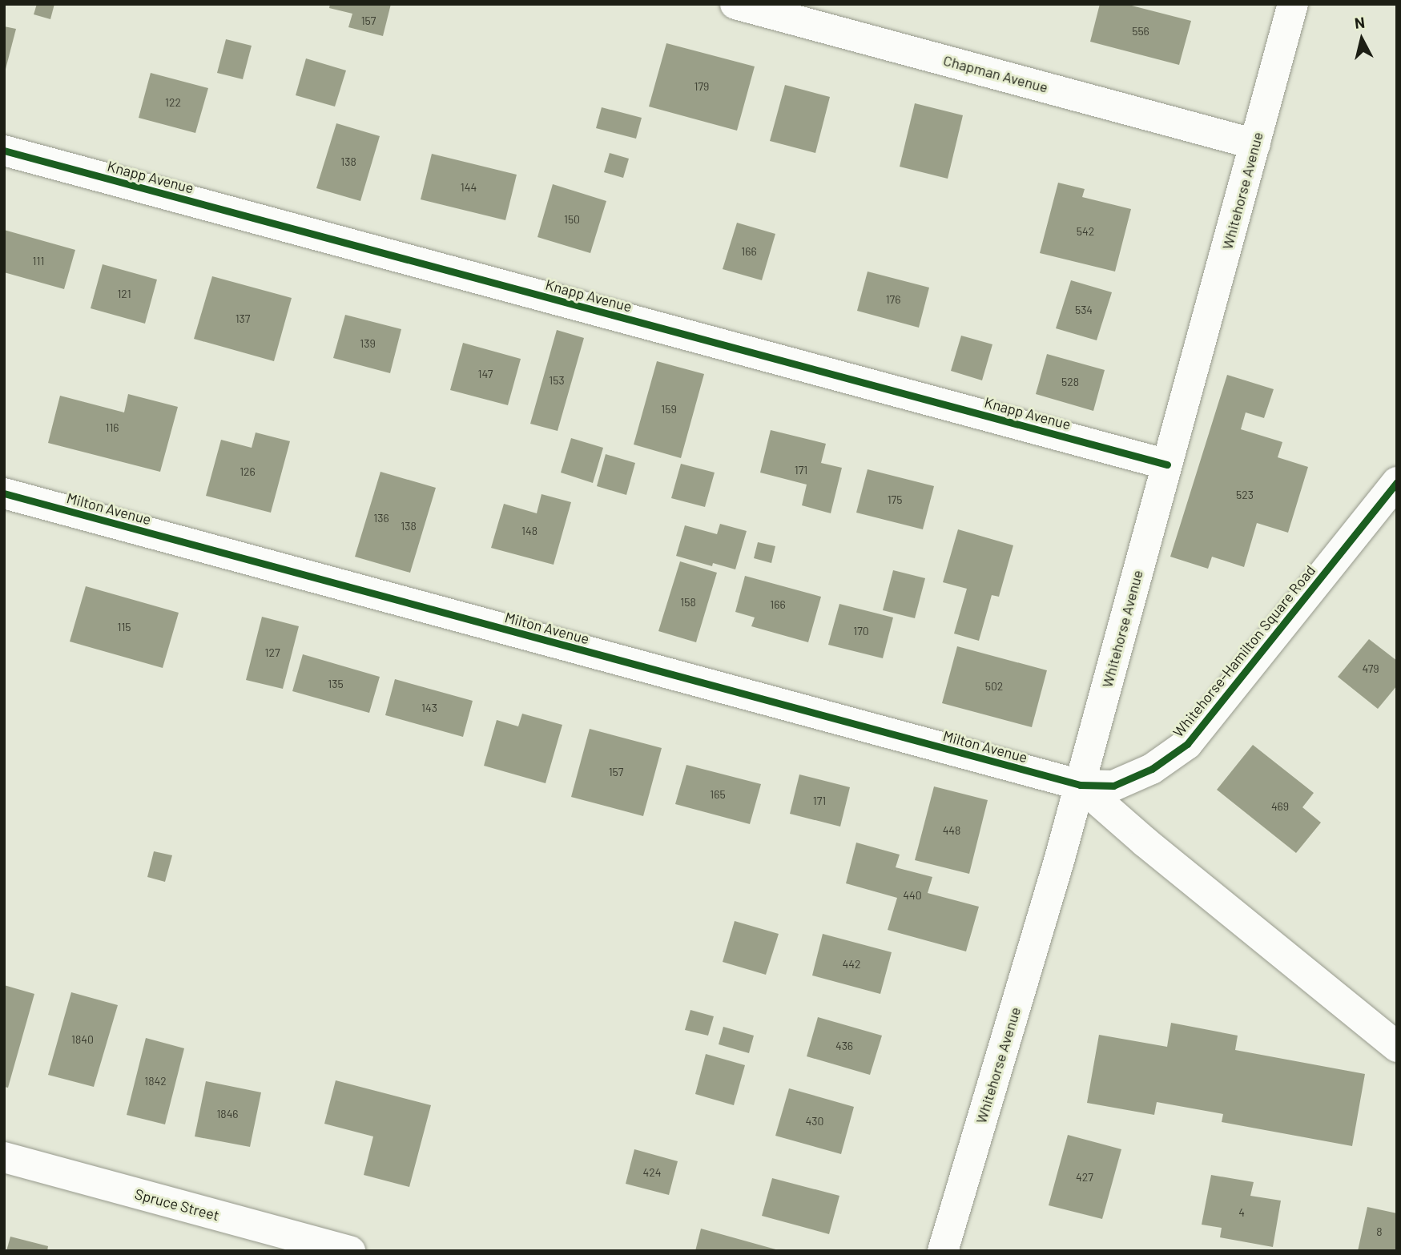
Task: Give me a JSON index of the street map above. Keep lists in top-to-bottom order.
{
  "streets": {
    "street": [
      "Chapman Avenue",
      "Knapp Avenue",
      "Whitehorse Avenue",
      "Milton Avenue",
      "Whitehorse-Hamilton Square Road",
      "Spruce Street"
    ]
  },
  "crossings": [
    ["Chapman Avenue", "Whitehorse Avenue"],
    ["Knapp Avenue", "Whitehorse Avenue"],
    ["Whitehorse Avenue", "Milton Avenue"],
    ["Whitehorse Avenue", "Whitehorse-Hamilton Square Road"],
    ["Milton Avenue", "Whitehorse-Hamilton Square Road"]
  ],
  "house_numbers": [
    "157",
    "556",
    "179",
    "122",
    "138",
    "144",
    "150",
    "542",
    "166",
    "111",
    "121",
    "176",
    "534",
    "137",
    "139",
    "147",
    "153",
    "528",
    "159",
    "116",
    "171",
    "126",
    "523",
    "175",
    "136",
    "138",
    "148",
    "158",
    "166",
    "115",
    "170",
    "127",
    "479",
    "135",
    "502",
    "143",
    "157",
    "165",
    "171",
    "469",
    "448",
    "440",
    "442",
    "1840",
    "436",
    "1842",
    "1846",
    "430",
    "424",
    "427",
    "4",
    "8"
  ],
  "north": "top"
}
